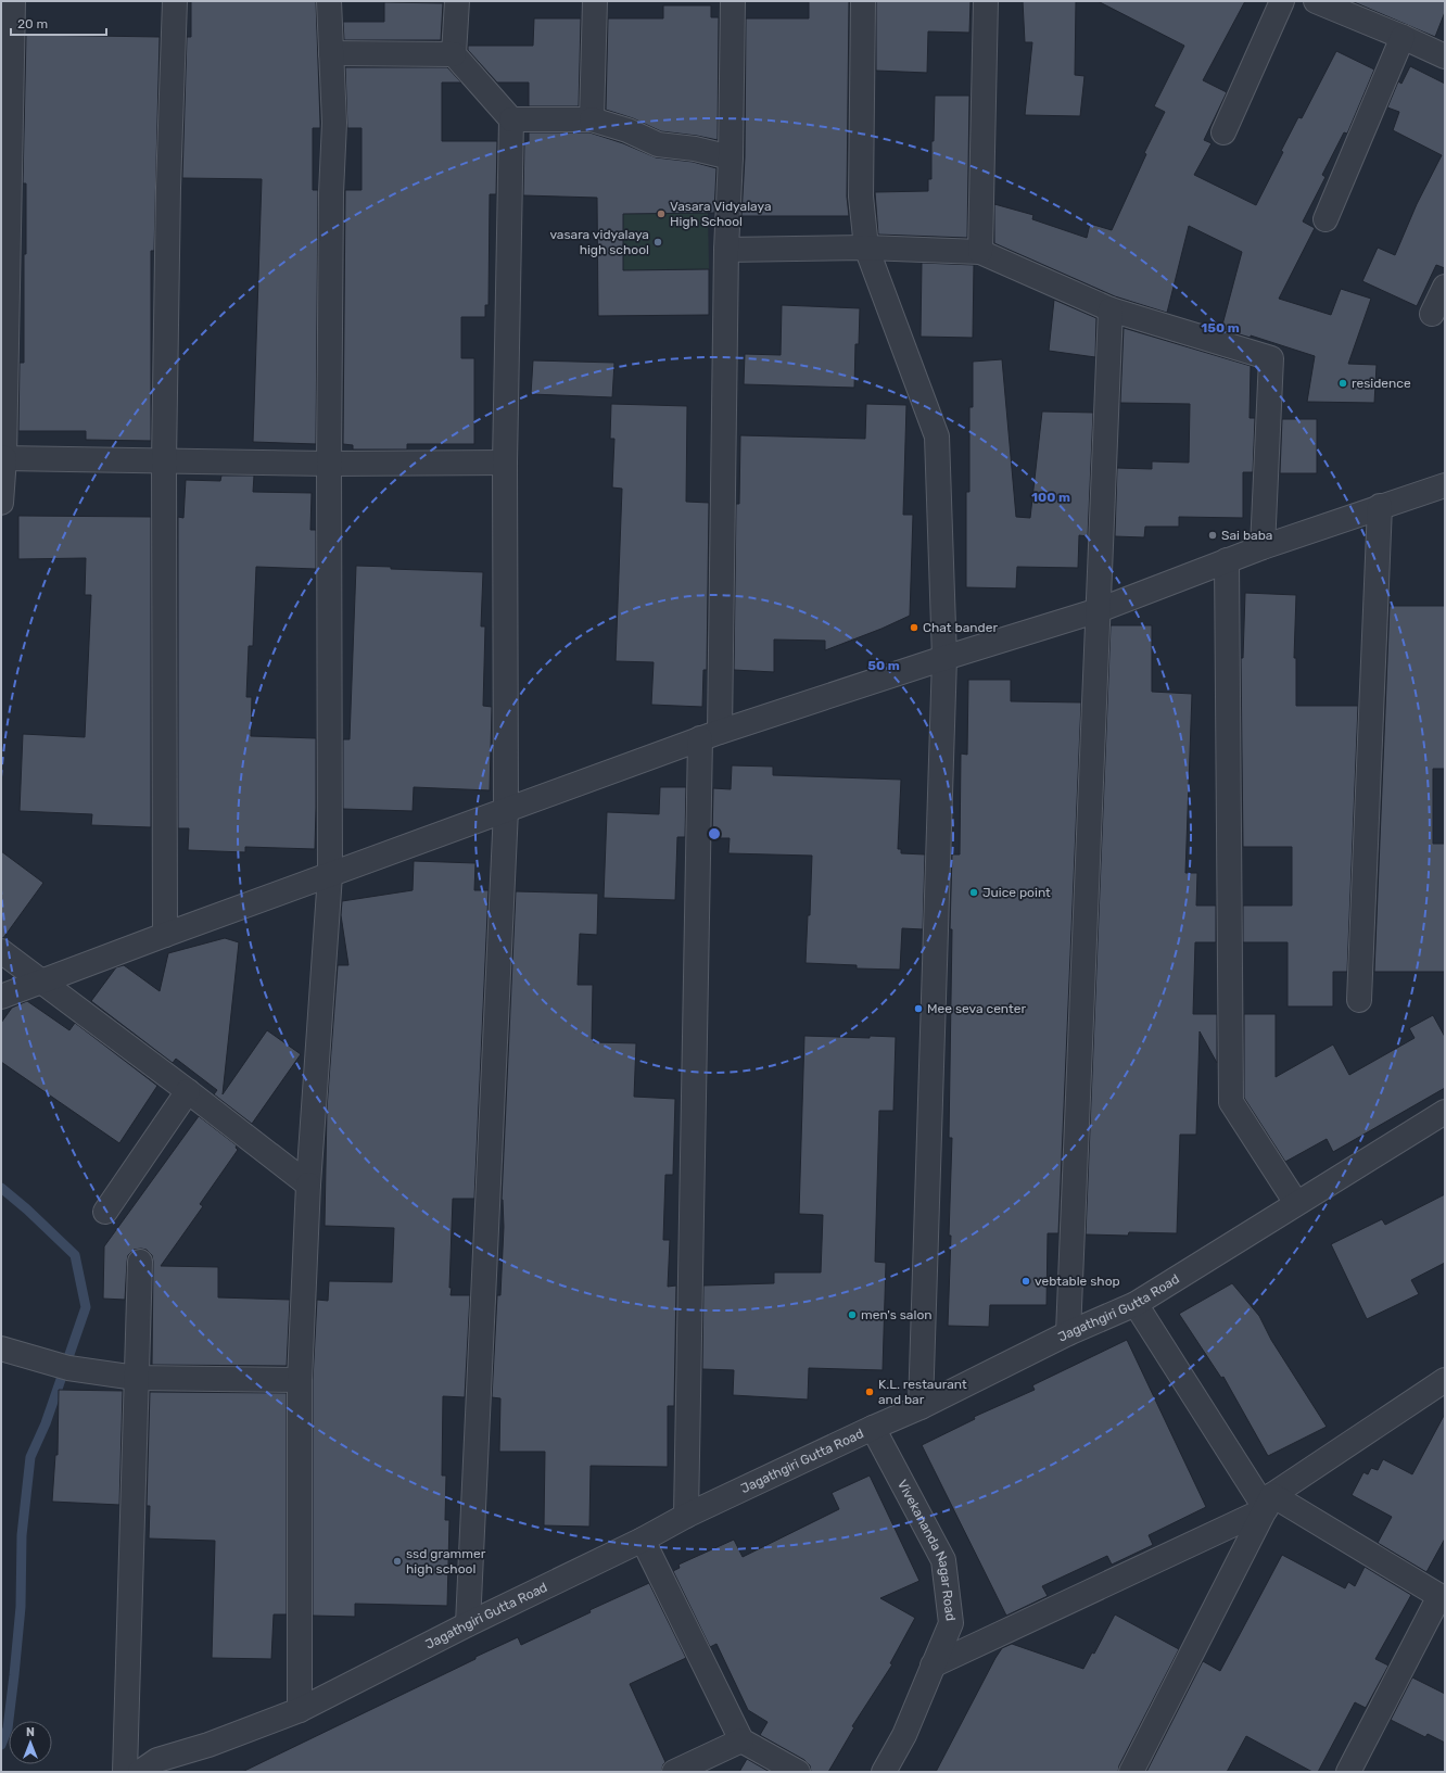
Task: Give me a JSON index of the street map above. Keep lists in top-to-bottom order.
{
  "streets": {
    "street": ["Jagathgiri Gutta Road", "Vivekananda Nagar Road"]
  },
  "crossings": [
    ["Jagathgiri Gutta Road", "Vivekananda Nagar Road"]
  ],
  "places": [
    "Vasara Vidyalaya High School",
    "vasara vidyalaya high school",
    "residence",
    "Sai baba",
    "Chat bander",
    "Juice point",
    "Mee seva center",
    "vebtable shop",
    "men's salon",
    "K.L. restaurant and bar",
    "ssd grammer high school"
  ],
  "scale_bar": "20 m",
  "north": "top",
  "rings": ["150 m", "100 m", "50 m"]
}
